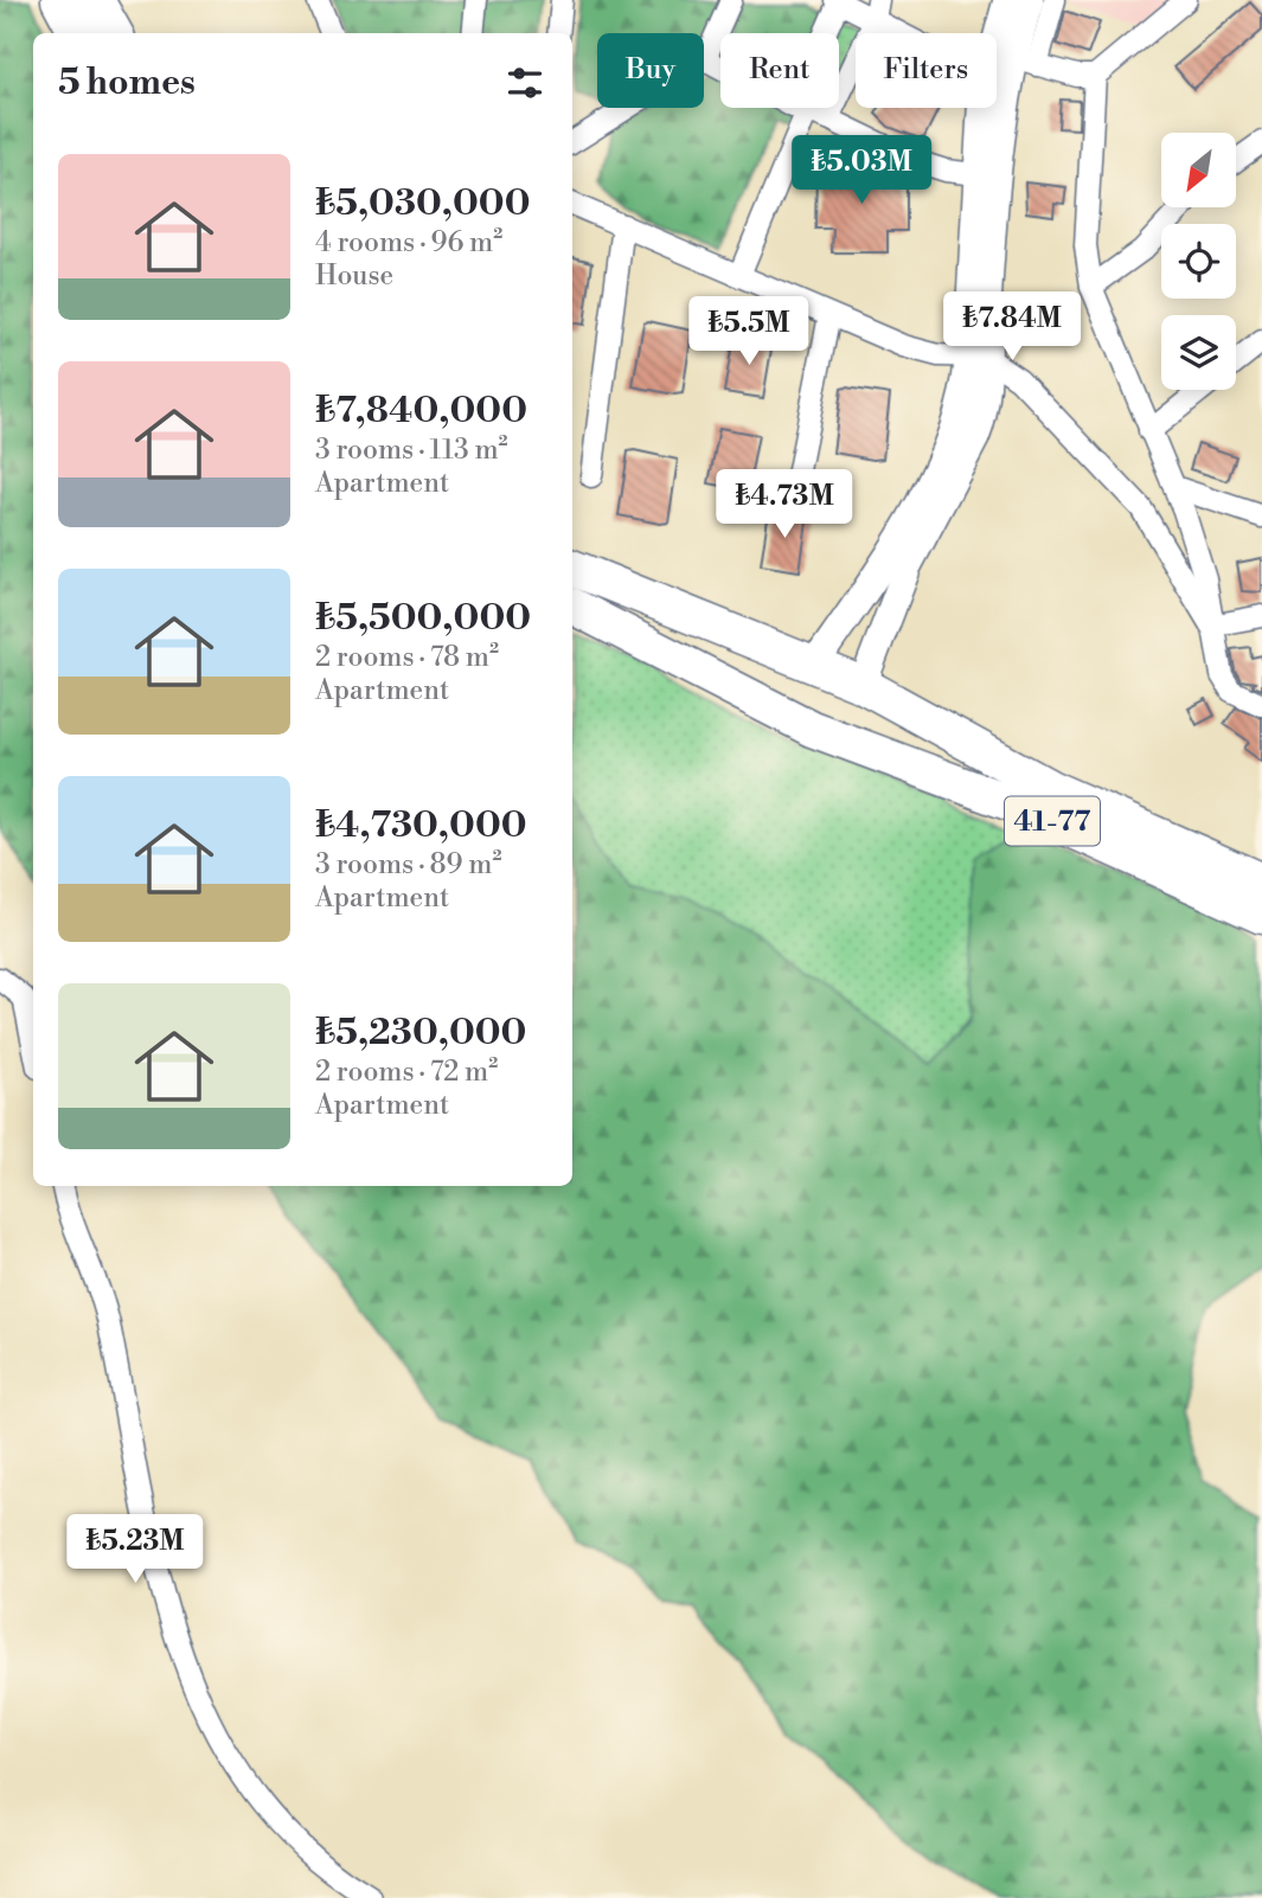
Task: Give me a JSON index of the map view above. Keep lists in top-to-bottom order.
{
  "streets": {
    "highway": ["41-77"]
  },
  "north": "bottom left",
  "page": {
    "chip": ["Buy", "Rent", "Filters"],
    "heading": "5 homes",
    "list": [
      {
        "name": "₺5,030,000",
        "note": "4 rooms · 96 m² · House"
      },
      {
        "name": "₺7,840,000",
        "note": "3 rooms · 113 m² · Apartment"
      },
      {
        "name": "₺5,500,000",
        "note": "2 rooms · 78 m² · Apartment"
      },
      {
        "name": "₺4,730,000",
        "note": "3 rooms · 89 m² · Apartment"
      },
      {
        "name": "₺5,230,000",
        "note": "2 rooms · 72 m² · Apartment"
      }
    ],
    "price": [
      "₺5.03M",
      "₺7.84M",
      "₺5.5M",
      "₺4.73M",
      "₺5.23M"
    ]
  }
}
